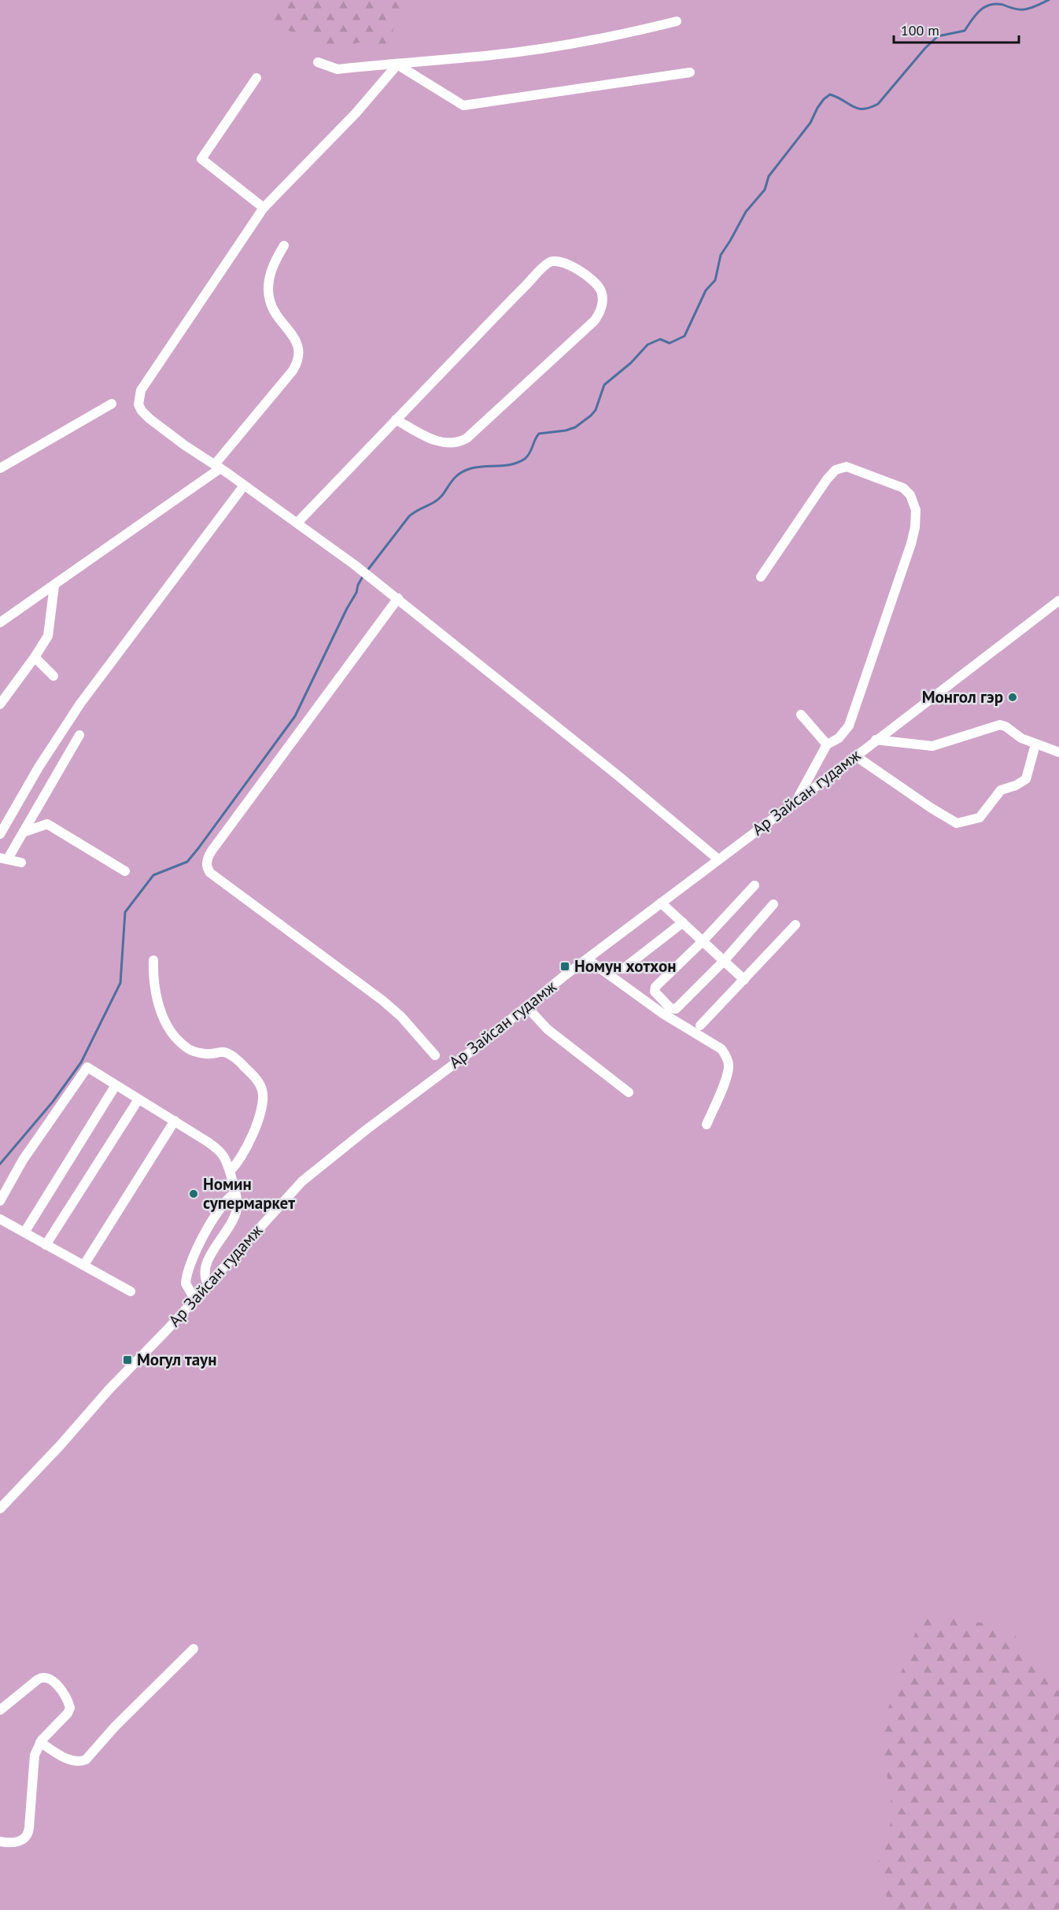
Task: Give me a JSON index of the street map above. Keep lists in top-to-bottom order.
{
  "streets": {
    "street": ["Ар Зайсан гудамж"]
  },
  "places": {
    "other": ["Монгол гэр", "Номин супермаркет"],
    "transit": ["Номун хотхон", "Могул таун"]
  },
  "scale_bar": "100 m"
}
